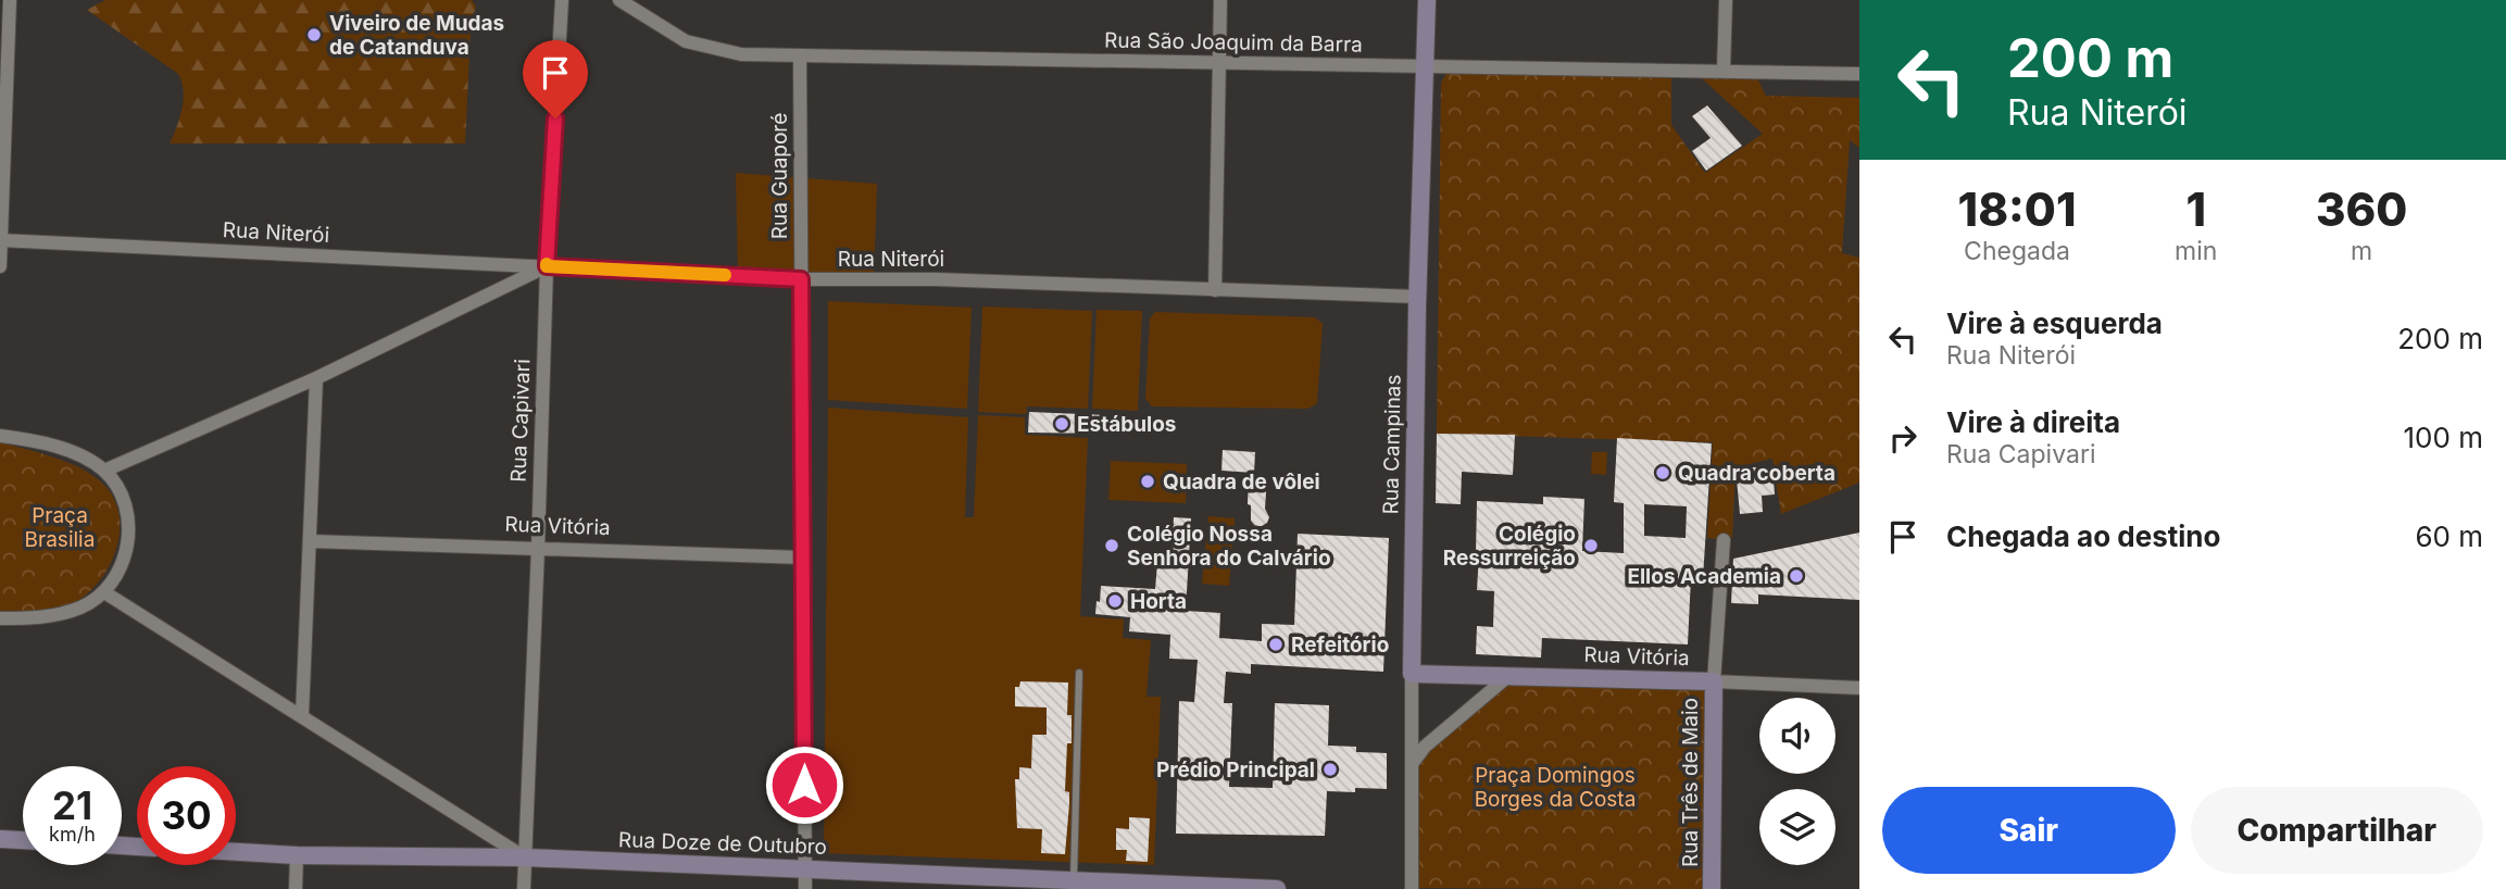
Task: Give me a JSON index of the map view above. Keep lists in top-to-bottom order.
{
  "streets": {
    "main road": [
      "Rua Campinas",
      "Rua Vitória",
      "Rua Três de Maio",
      "Rua Doze de Outubro"
    ],
    "street": [
      "Rua São Joaquim da Barra",
      "Rua Guaporé",
      "Rua Niterói",
      "Rua Capivari"
    ]
  },
  "crossings": [
    ["Rua São Joaquim da Barra", "Rua Guaporé"],
    ["Rua São Joaquim da Barra", "Rua Campinas"],
    ["Rua Guaporé", "Rua Niterói"],
    ["Rua Guaporé", "Rua Vitória"],
    ["Rua Guaporé", "Rua Doze de Outubro"],
    ["Rua Niterói", "Rua Capivari"],
    ["Rua Niterói", "Rua Campinas"],
    ["Rua Capivari", "Rua Vitória"],
    ["Rua Capivari", "Rua Doze de Outubro"],
    ["Rua Campinas", "Rua Vitória"],
    ["Rua Vitória", "Rua Três de Maio"]
  ],
  "parks": ["Praça Brasilia", "Praça Domingos Borges da Costa"],
  "places": [
    "Viveiro de Mudas de Catanduva",
    "Estábulos",
    "Quadra coberta",
    "Quadra de vôlei",
    "Colégio Nossa Senhora do Calvário",
    "Colégio Ressurreição",
    "Ellos Academia",
    "Horta",
    "Refeitório",
    "Prédio Principal"
  ],
  "page": {
    "turn": ["200 m", "Rua Niterói"],
    "eta": [
      "18:01",
      "Chegada",
      "1",
      "min",
      "360",
      "m"
    ],
    "list": [
      {
        "name": "Vire à esquerda",
        "note": "Rua Niterói",
        "value": "200 m"
      },
      {
        "name": "Vire à direita",
        "note": "Rua Capivari",
        "value": "100 m"
      },
      {
        "name": "Chegada ao destino",
        "value": "60 m"
      }
    ],
    "speed": "21 km/h",
    "limit": "30",
    "buttons": ["Sair", "Compartilhar"]
  }
}
